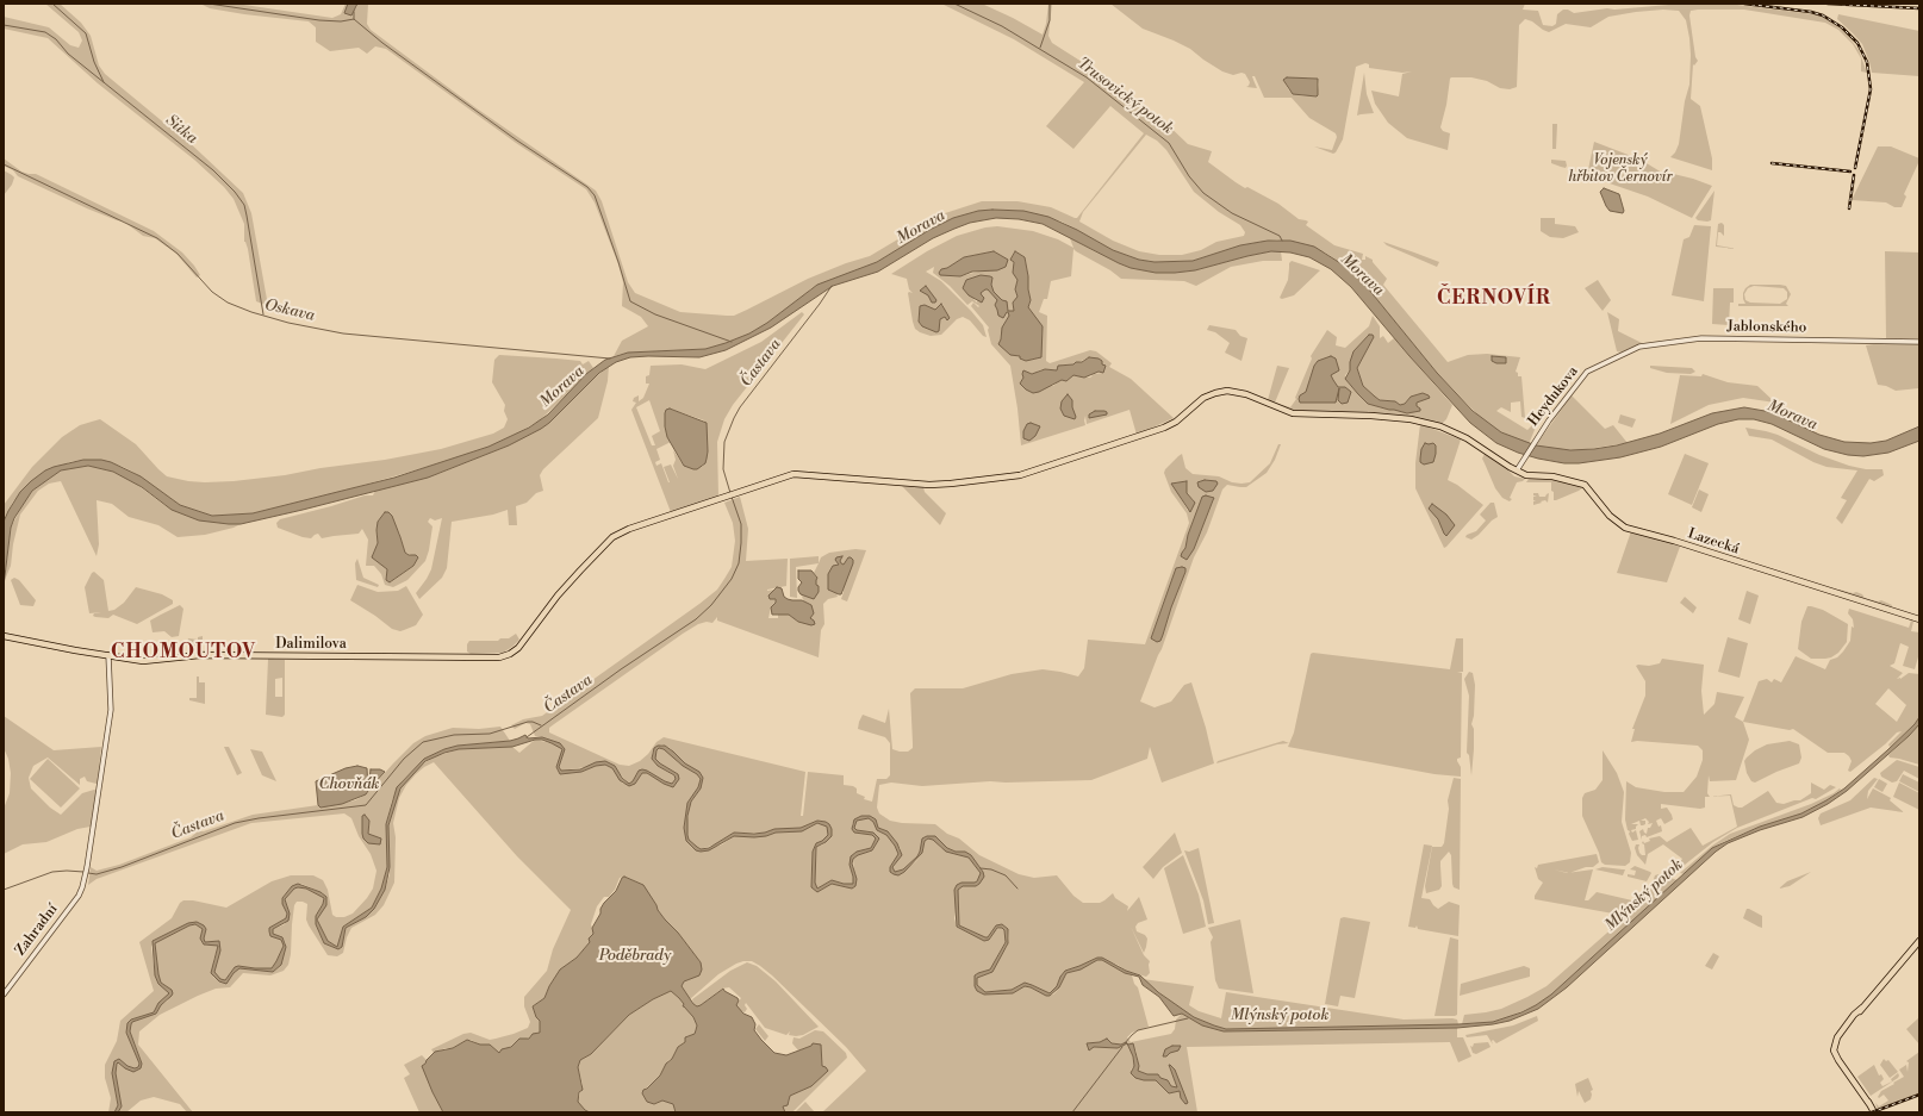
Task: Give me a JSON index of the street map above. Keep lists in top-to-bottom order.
{
  "streets": {
    "main road": ["Lazecká", "Dalimilova"],
    "street": ["Jablonského", "Heydukova", "Zahradní"]
  },
  "crossings": [
    ["Jablonského", "Heydukova"],
    ["Heydukova", "Lazecká"],
    ["Lazecká", "Dalimilova"],
    ["Dalimilova", "Zahradní"]
  ],
  "districts": ["ČERNOVÍR", "CHOMOUTOV"],
  "water": [
    "Trusovický potok",
    "Sitka",
    "Morava",
    "Oskava",
    "Častava",
    "Chovňák",
    "Mlýnský potok",
    "Poděbrady"
  ],
  "parks": ["Vojenský hřbitov Černovír"]
}
